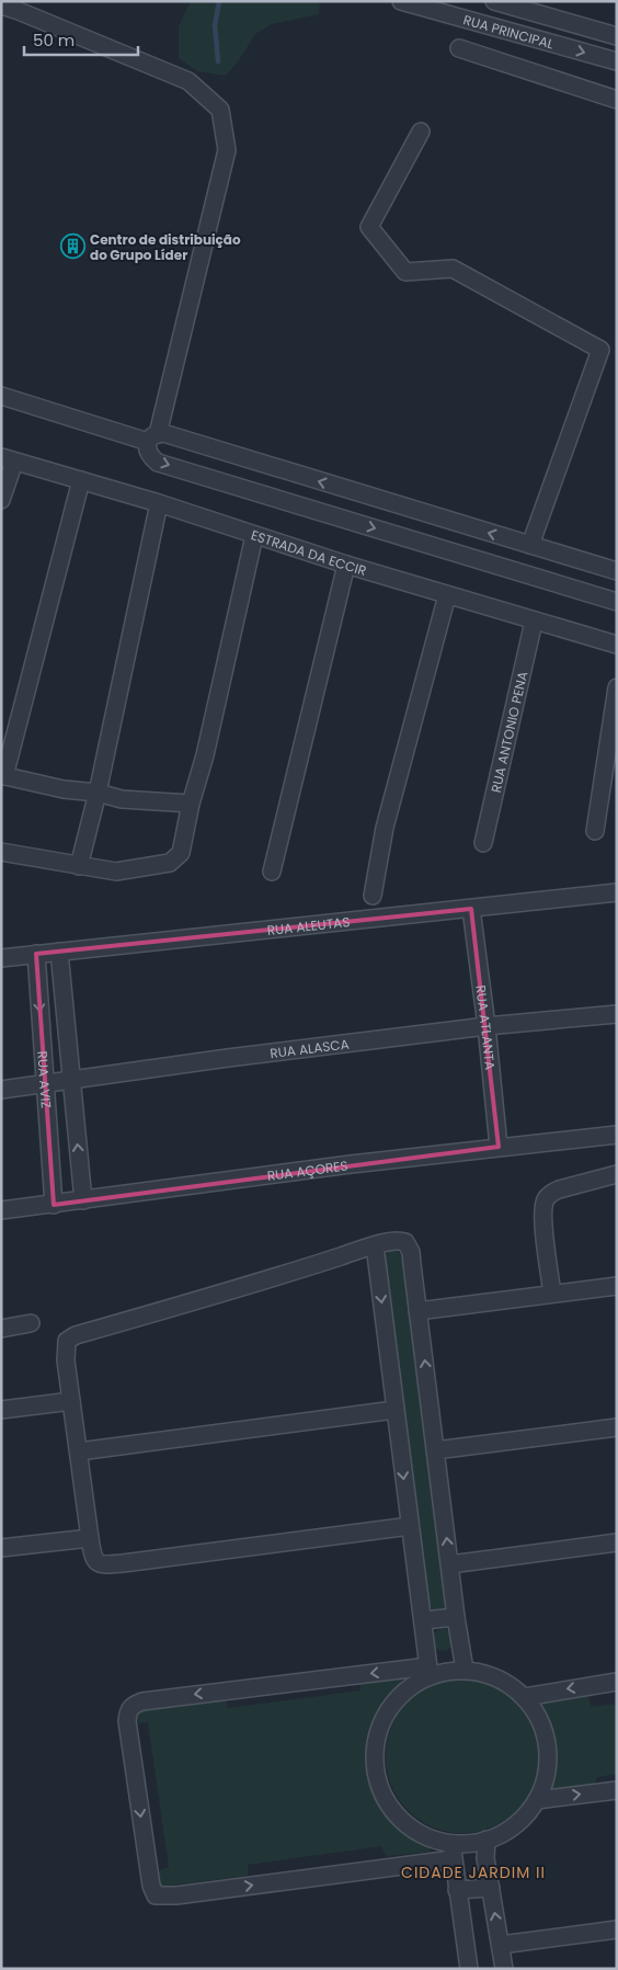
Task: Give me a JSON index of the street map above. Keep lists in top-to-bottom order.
{
  "streets": {
    "street": [
      "RUA PRINCIPAL",
      "ESTRADA DA ECCIR",
      "RUA ANTONIO PENA",
      "RUA ALEUTAS",
      "RUA ATLANTA",
      "RUA ALASCA",
      "RUA AVIZ",
      "RUA AÇORES"
    ]
  },
  "crossings": [
    ["ESTRADA DA ECCIR", "RUA ANTONIO PENA"],
    ["RUA ALEUTAS", "RUA ATLANTA"],
    ["RUA ALEUTAS", "RUA AVIZ"],
    ["RUA ATLANTA", "RUA ALASCA"],
    ["RUA ATLANTA", "RUA AÇORES"],
    ["RUA ALASCA", "RUA AVIZ"],
    ["RUA AVIZ", "RUA AÇORES"]
  ],
  "districts": ["CIDADE JARDIM II"],
  "places": {
    "building": ["Centro de distribuição do Grupo Líder"]
  },
  "scale_bar": "50 m"
}
